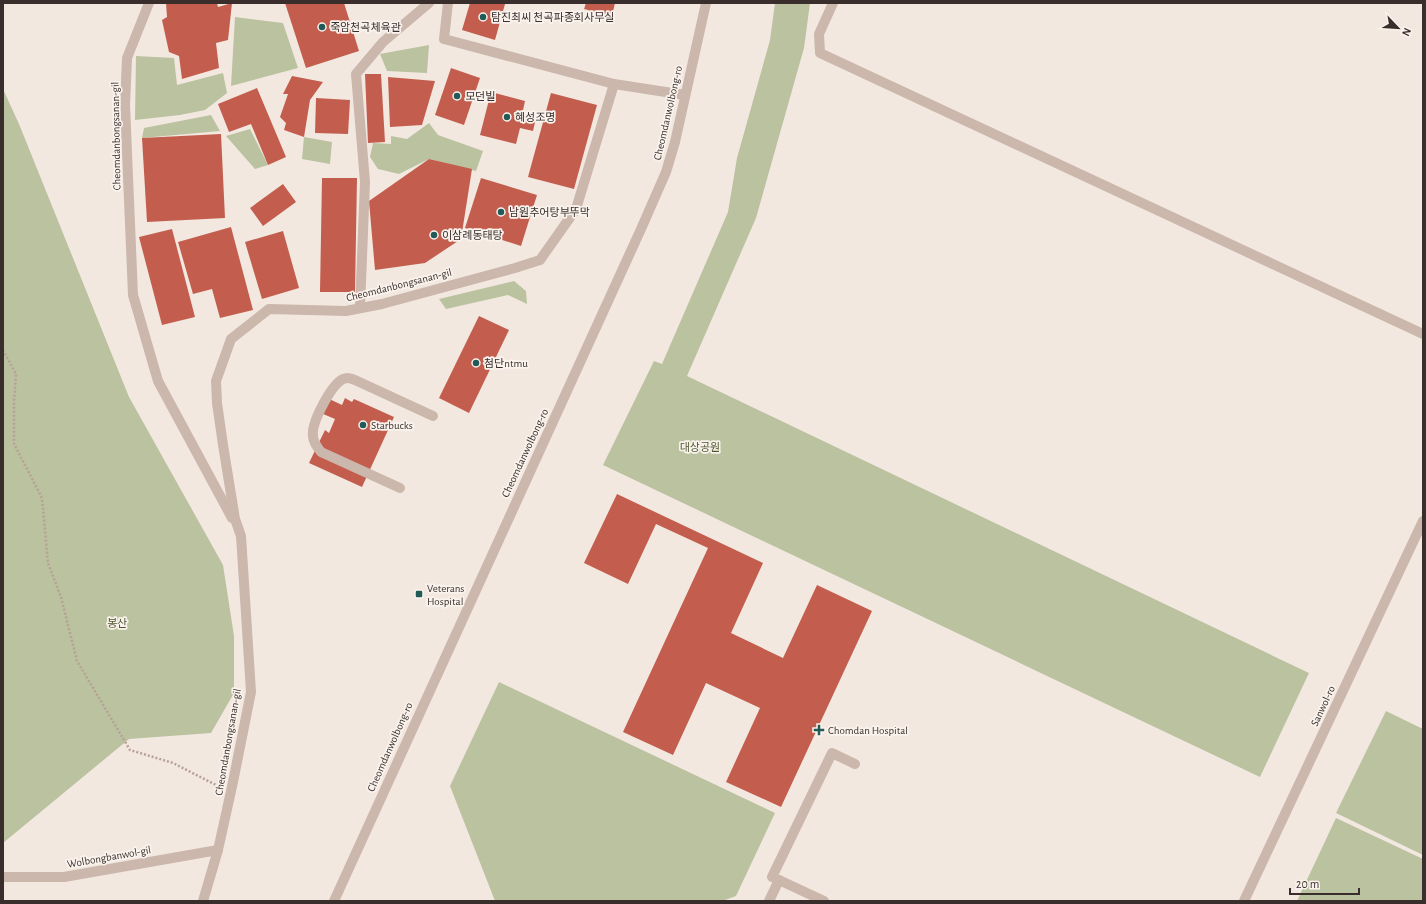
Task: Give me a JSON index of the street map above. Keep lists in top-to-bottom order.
{
  "streets": {
    "street": [
      "Cheomdanwolbong-ro",
      "Cheomdanbongsanan-gil",
      "Sanwol-ro",
      "Wolbongbanwol-gil"
    ]
  },
  "crossings": [
    ["Cheomdanbongsanan-gil", "Wolbongbanwol-gil"]
  ],
  "parks": ["대상공원", "봉산"],
  "places": {
    "other": [
      "탐진최씨 천곡파종회사무실",
      "죽암천곡체육관",
      "모던빌",
      "혜성조명",
      "남원추어탕부뚜막",
      "이삼례동태탕",
      "첨단ntmu",
      "Starbucks"
    ],
    "transit": ["Veterans Hospital"],
    "health": ["Chomdan Hospital"]
  },
  "scale_bar": "20 m",
  "north": "bottom right"
}
